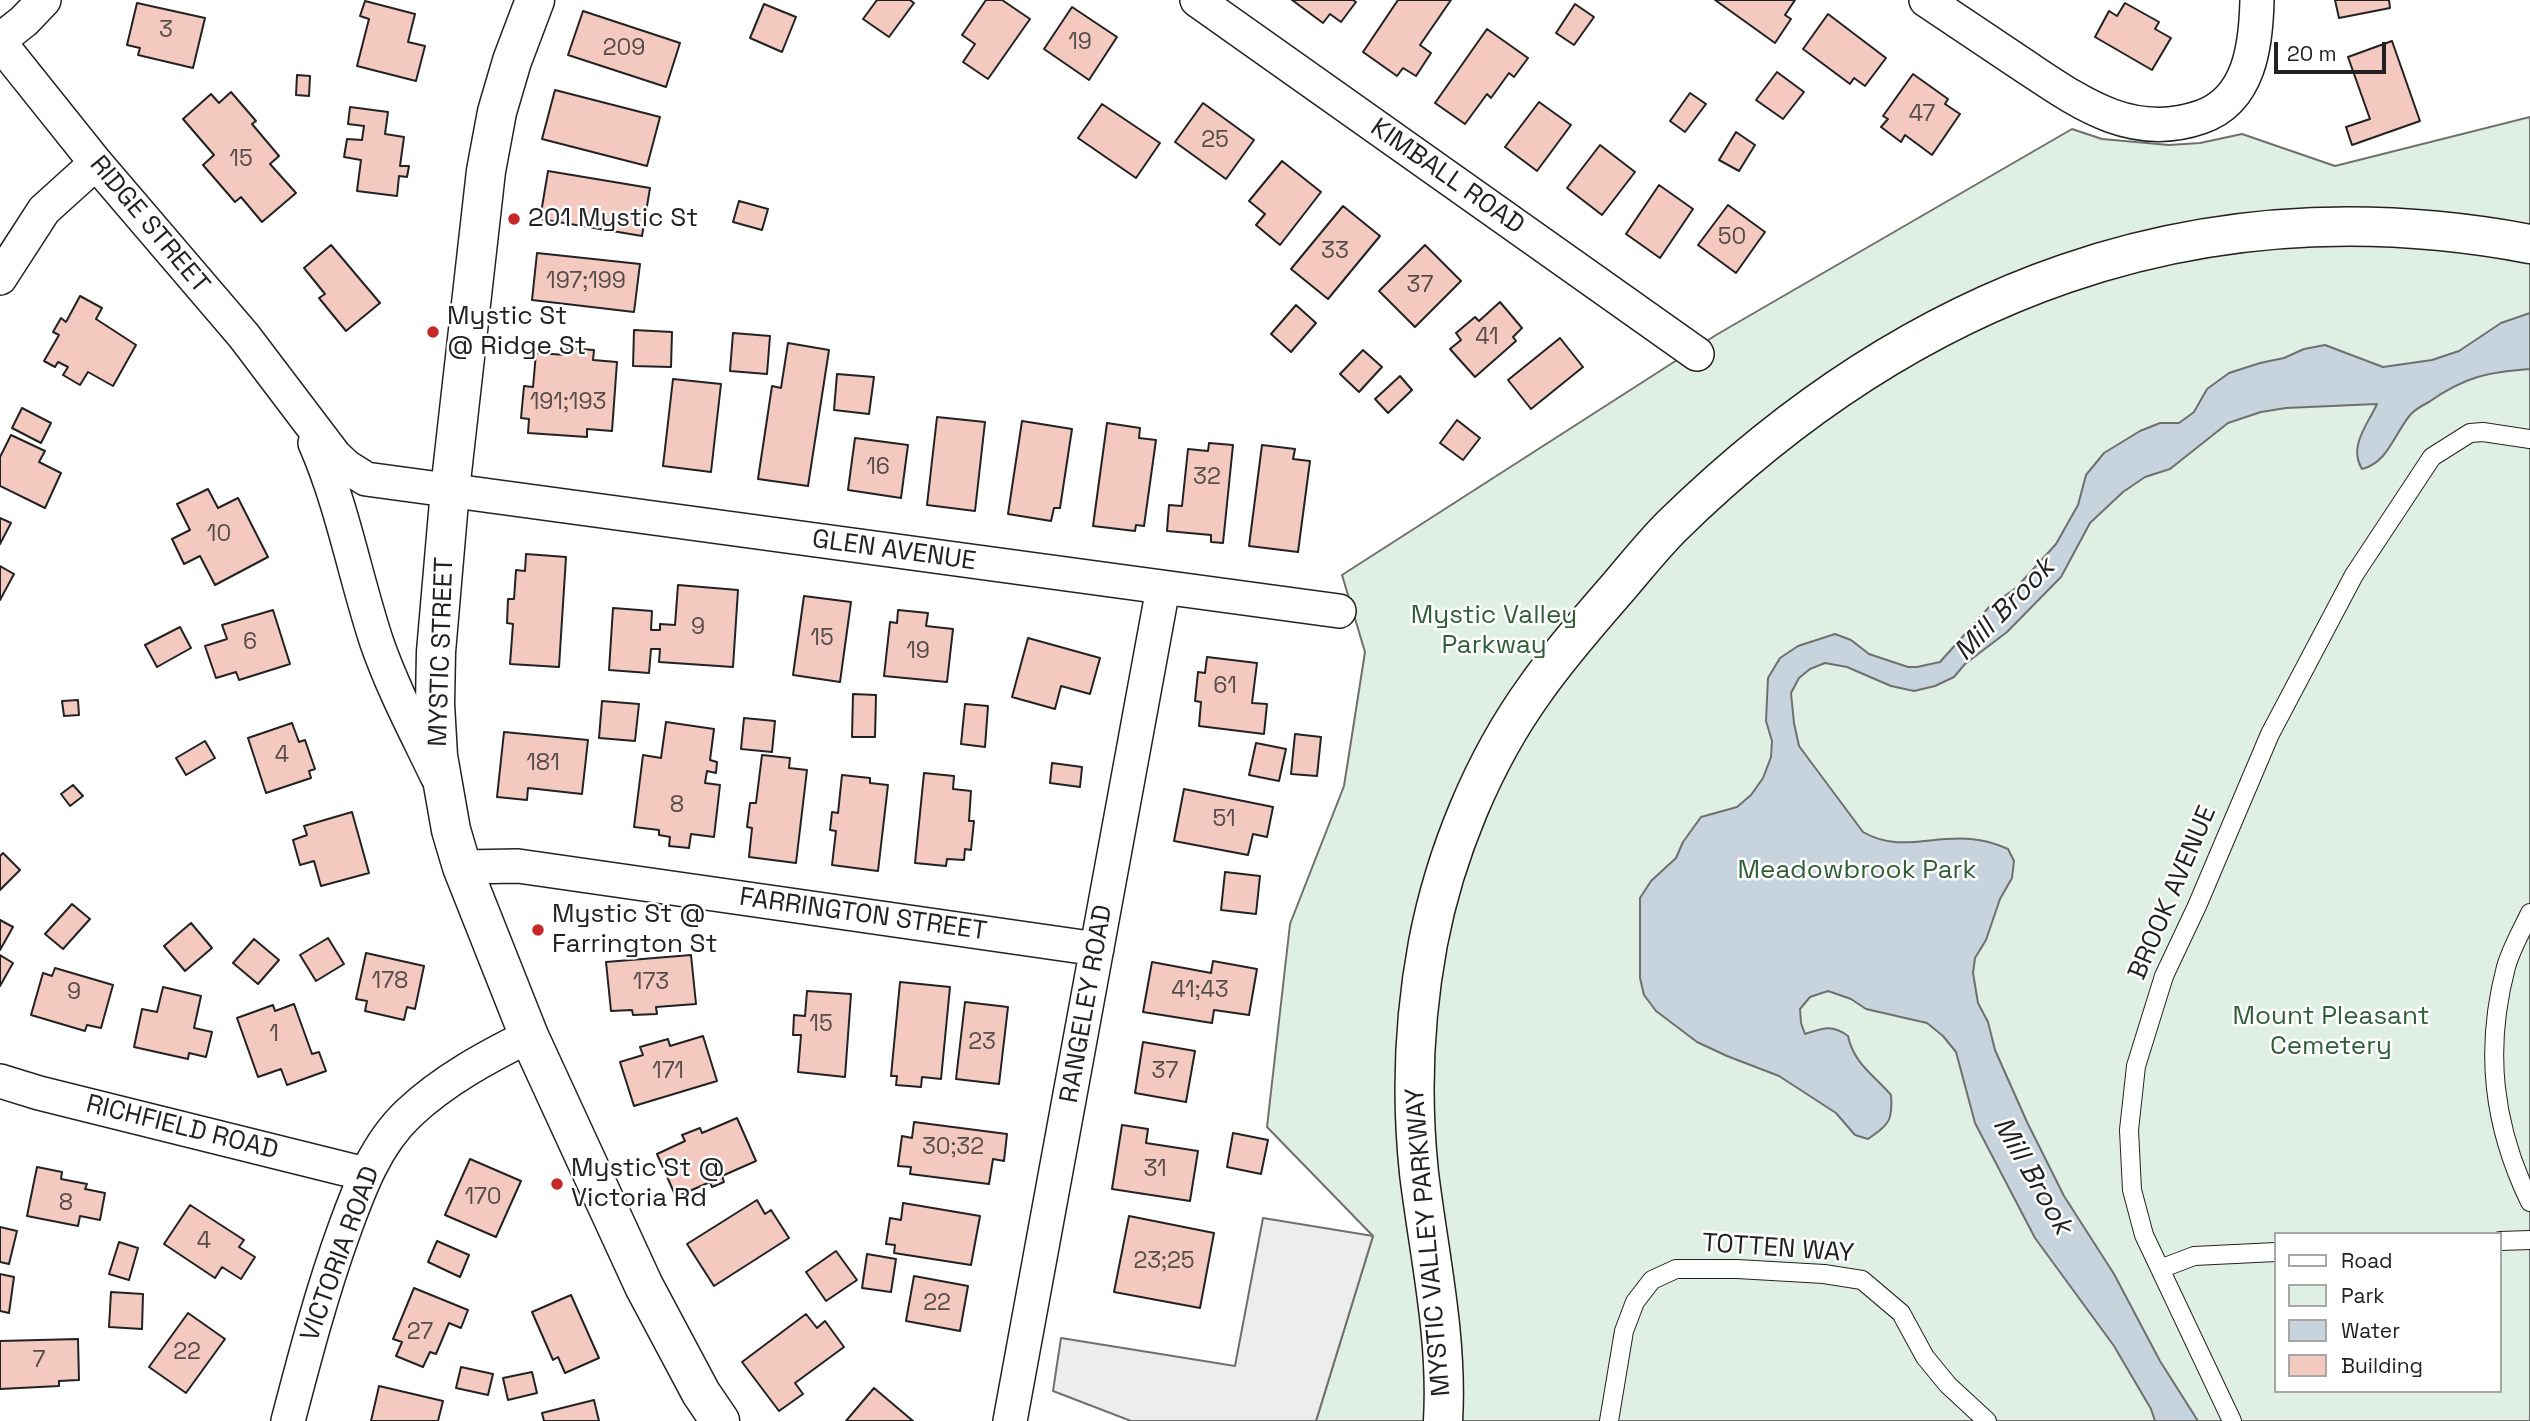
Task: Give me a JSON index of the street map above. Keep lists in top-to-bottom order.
{
  "streets": {
    "main road": ["MYSTIC STREET", "MYSTIC VALLEY PARKWAY"],
    "street": [
      "KIMBALL ROAD",
      "RIDGE STREET",
      "GLEN AVENUE",
      "FARRINGTON STREET",
      "RANGELEY ROAD",
      "RICHFIELD ROAD",
      "VICTORIA ROAD"
    ],
    "lane": ["BROOK AVENUE", "TOTTEN WAY"]
  },
  "crossings": [
    ["RIDGE STREET", "GLEN AVENUE"],
    ["RIDGE STREET", "MYSTIC STREET"],
    ["GLEN AVENUE", "MYSTIC STREET"],
    ["GLEN AVENUE", "RANGELEY ROAD"],
    ["MYSTIC STREET", "FARRINGTON STREET"],
    ["MYSTIC STREET", "VICTORIA ROAD"],
    ["FARRINGTON STREET", "RANGELEY ROAD"],
    ["RICHFIELD ROAD", "VICTORIA ROAD"]
  ],
  "water": ["Mill Brook"],
  "parks": ["Mystic Valley Parkway", "Meadowbrook Park", "Mount Pleasant Cemetery"],
  "places": [
    "201 Mystic St",
    "Mystic St @ Ridge St",
    "Mystic St @ Farrington St",
    "Mystic St @ Victoria Rd"
  ],
  "house_numbers": [
    "3",
    "19",
    "209",
    "47",
    "25",
    "15",
    "50",
    "33",
    "197;199",
    "37",
    "41",
    "191;193",
    "16",
    "32",
    "10",
    "9",
    "15",
    "6",
    "19",
    "61",
    "4",
    "181",
    "8",
    "51",
    "178",
    "173",
    "41;43",
    "9",
    "15",
    "1",
    "23",
    "171",
    "37",
    "30;32",
    "31",
    "170",
    "8",
    "4",
    "23;25",
    "22",
    "27",
    "22",
    "7"
  ],
  "legend": [
    "Road",
    "Park",
    "Water",
    "Building"
  ],
  "scale_bar": "20 m"
}
